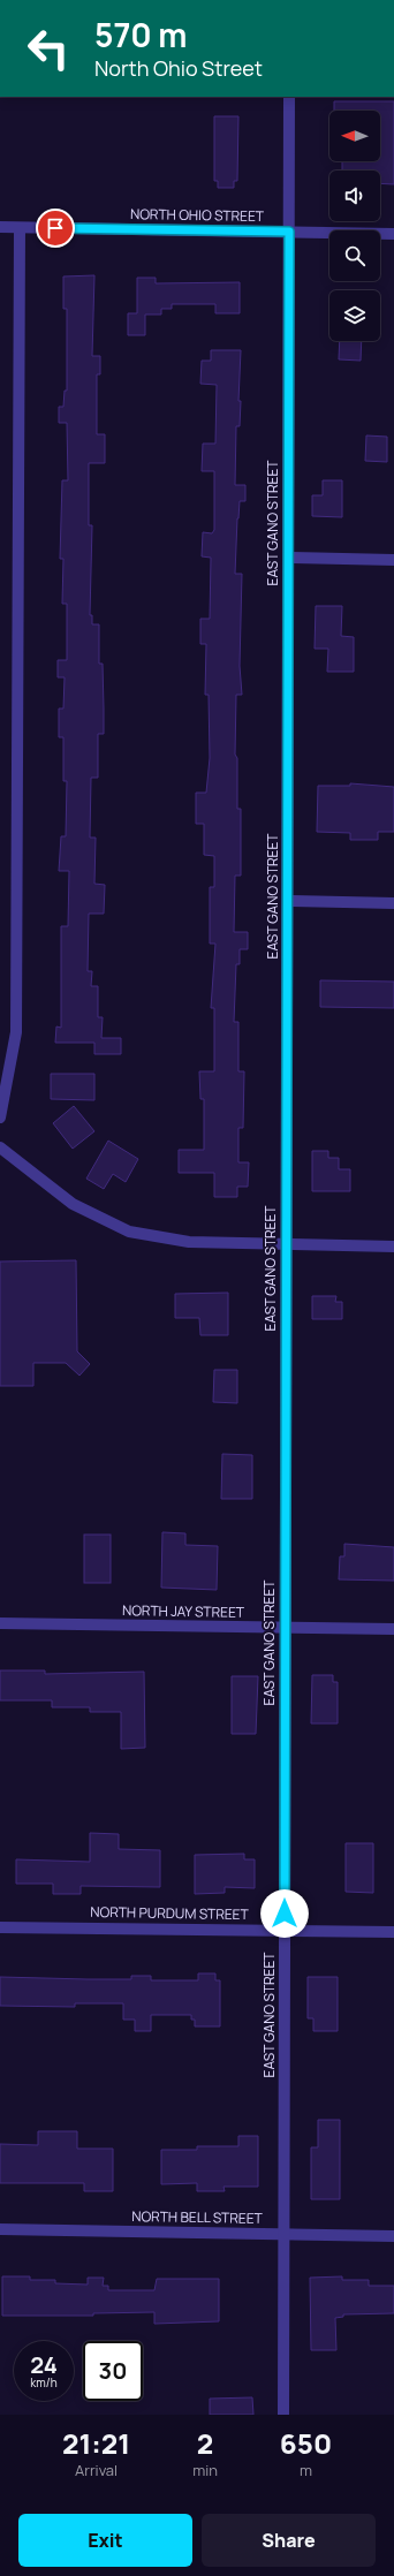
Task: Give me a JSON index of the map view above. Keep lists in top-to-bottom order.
{
  "streets": {
    "street": [
      "NORTH OHIO STREET",
      "EAST GANO STREET",
      "NORTH JAY STREET",
      "NORTH PURDUM STREET",
      "NORTH BELL STREET"
    ]
  },
  "crossings": [
    ["NORTH OHIO STREET", "EAST GANO STREET"],
    ["EAST GANO STREET", "NORTH JAY STREET"],
    ["EAST GANO STREET", "NORTH PURDUM STREET"],
    ["EAST GANO STREET", "NORTH BELL STREET"]
  ],
  "north": "left",
  "page": {
    "turn": ["570 m", "North Ohio Street"],
    "speed": "24 km/h",
    "limit": "30",
    "eta": [
      "21:21",
      "Arrival",
      "2",
      "min",
      "650",
      "m"
    ],
    "buttons": ["Exit", "Share"]
  }
}
